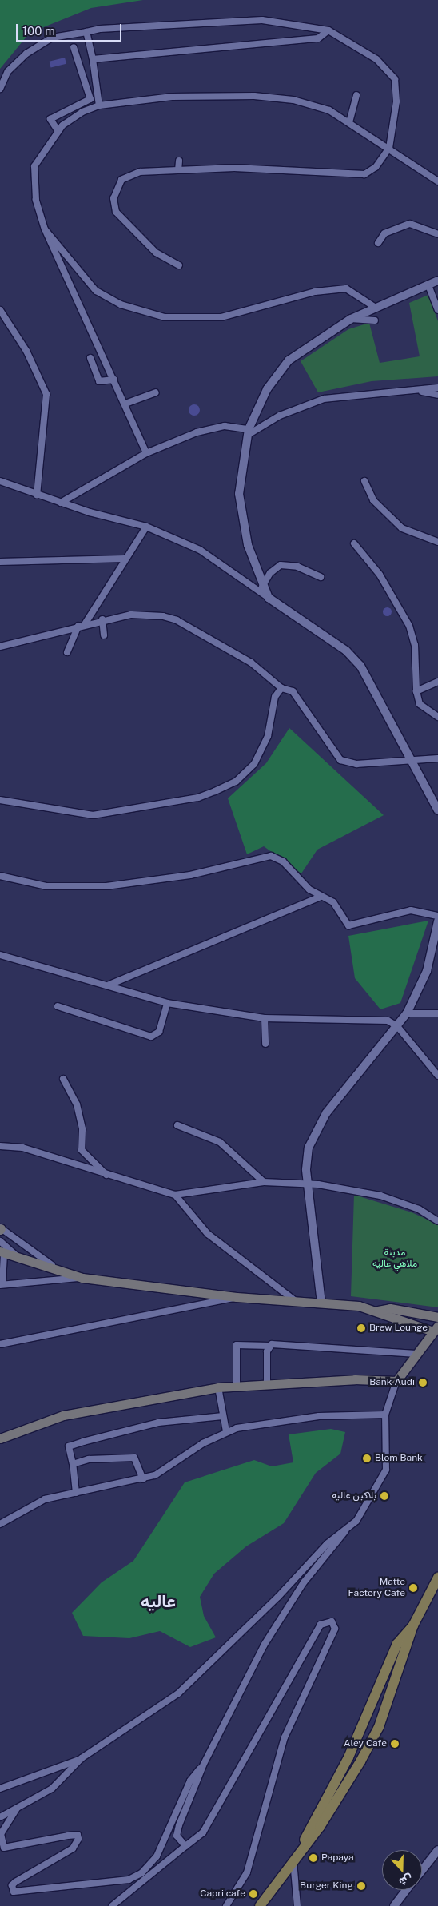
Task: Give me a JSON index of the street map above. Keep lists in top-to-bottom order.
{
  "districts": ["عاليه"],
  "parks": ["مدينة ملاهي عاليه"],
  "places": [
    "Brew Lounge",
    "Bank Audi",
    "Blom Bank",
    "بلاكين عاليه",
    "Matte Factory Cafe",
    "Aley Cafe",
    "Papaya",
    "Burger King",
    "Capri cafe"
  ],
  "scale_bar": "100 m",
  "north": "bottom"
}
